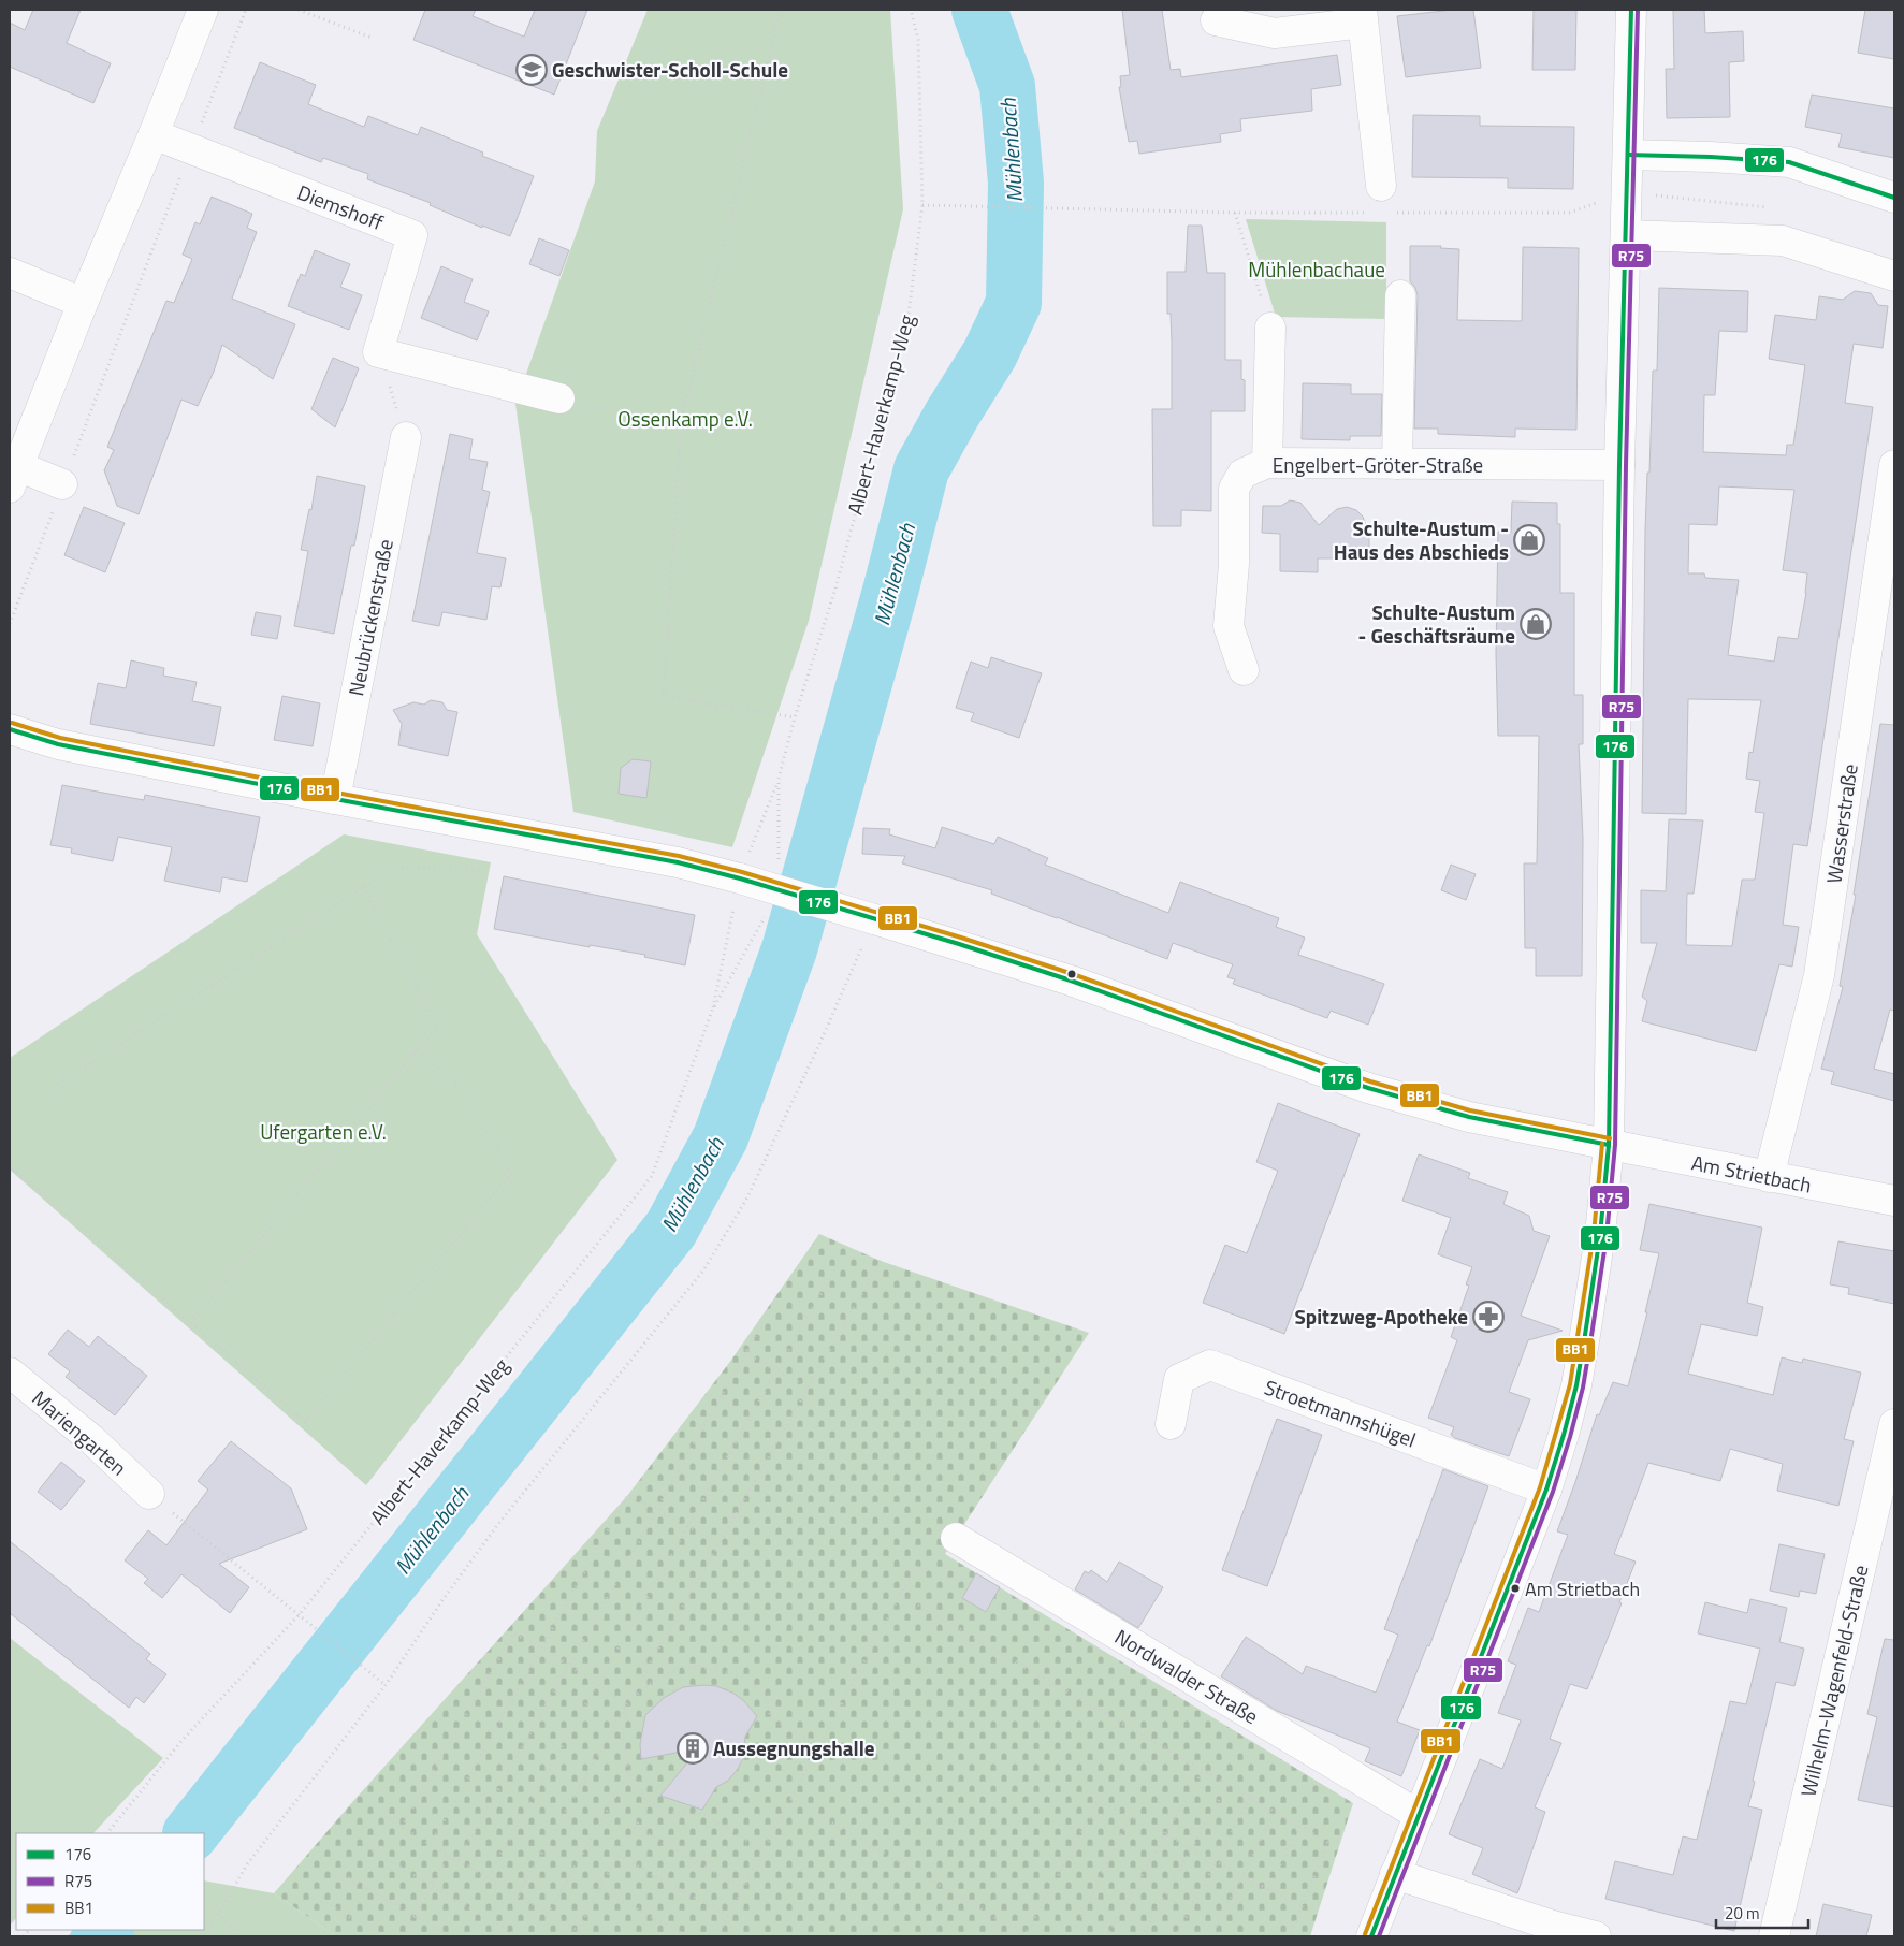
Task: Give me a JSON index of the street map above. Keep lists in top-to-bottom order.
{
  "streets": {
    "street": [
      "Diemshoff",
      "Engelbert-Gröter-Straße",
      "Neubrückenstraße",
      "Wasserstraße",
      "Am Strietbach",
      "Stroetmannshügel",
      "Mariengarten",
      "Nordwalder Straße",
      "Wilhelm-Wagenfeld-Straße"
    ],
    "path": ["Albert-Haverkamp-Weg"]
  },
  "crossings": [
    ["Wasserstraße", "Am Strietbach"]
  ],
  "water": ["Mühlenbach"],
  "parks": ["Mühlenbachaue", "Ossenkamp e.V.", "Ufergarten e.V."],
  "places": {
    "school or university": ["Geschwister-Scholl-Schule"],
    "shop": ["Schulte-Austum - Haus des Abschieds", "Schulte-Austum - Geschäftsräume"],
    "pharmacy": ["Spitzweg-Apotheke"],
    "other": ["Am Strietbach"],
    "building": ["Aussegnungshalle"]
  },
  "lines": ["transit line 176", "transit line R75", "transit line BB1"],
  "legend": ["176", "R75", "BB1"],
  "scale_bar": "20 m"
}
